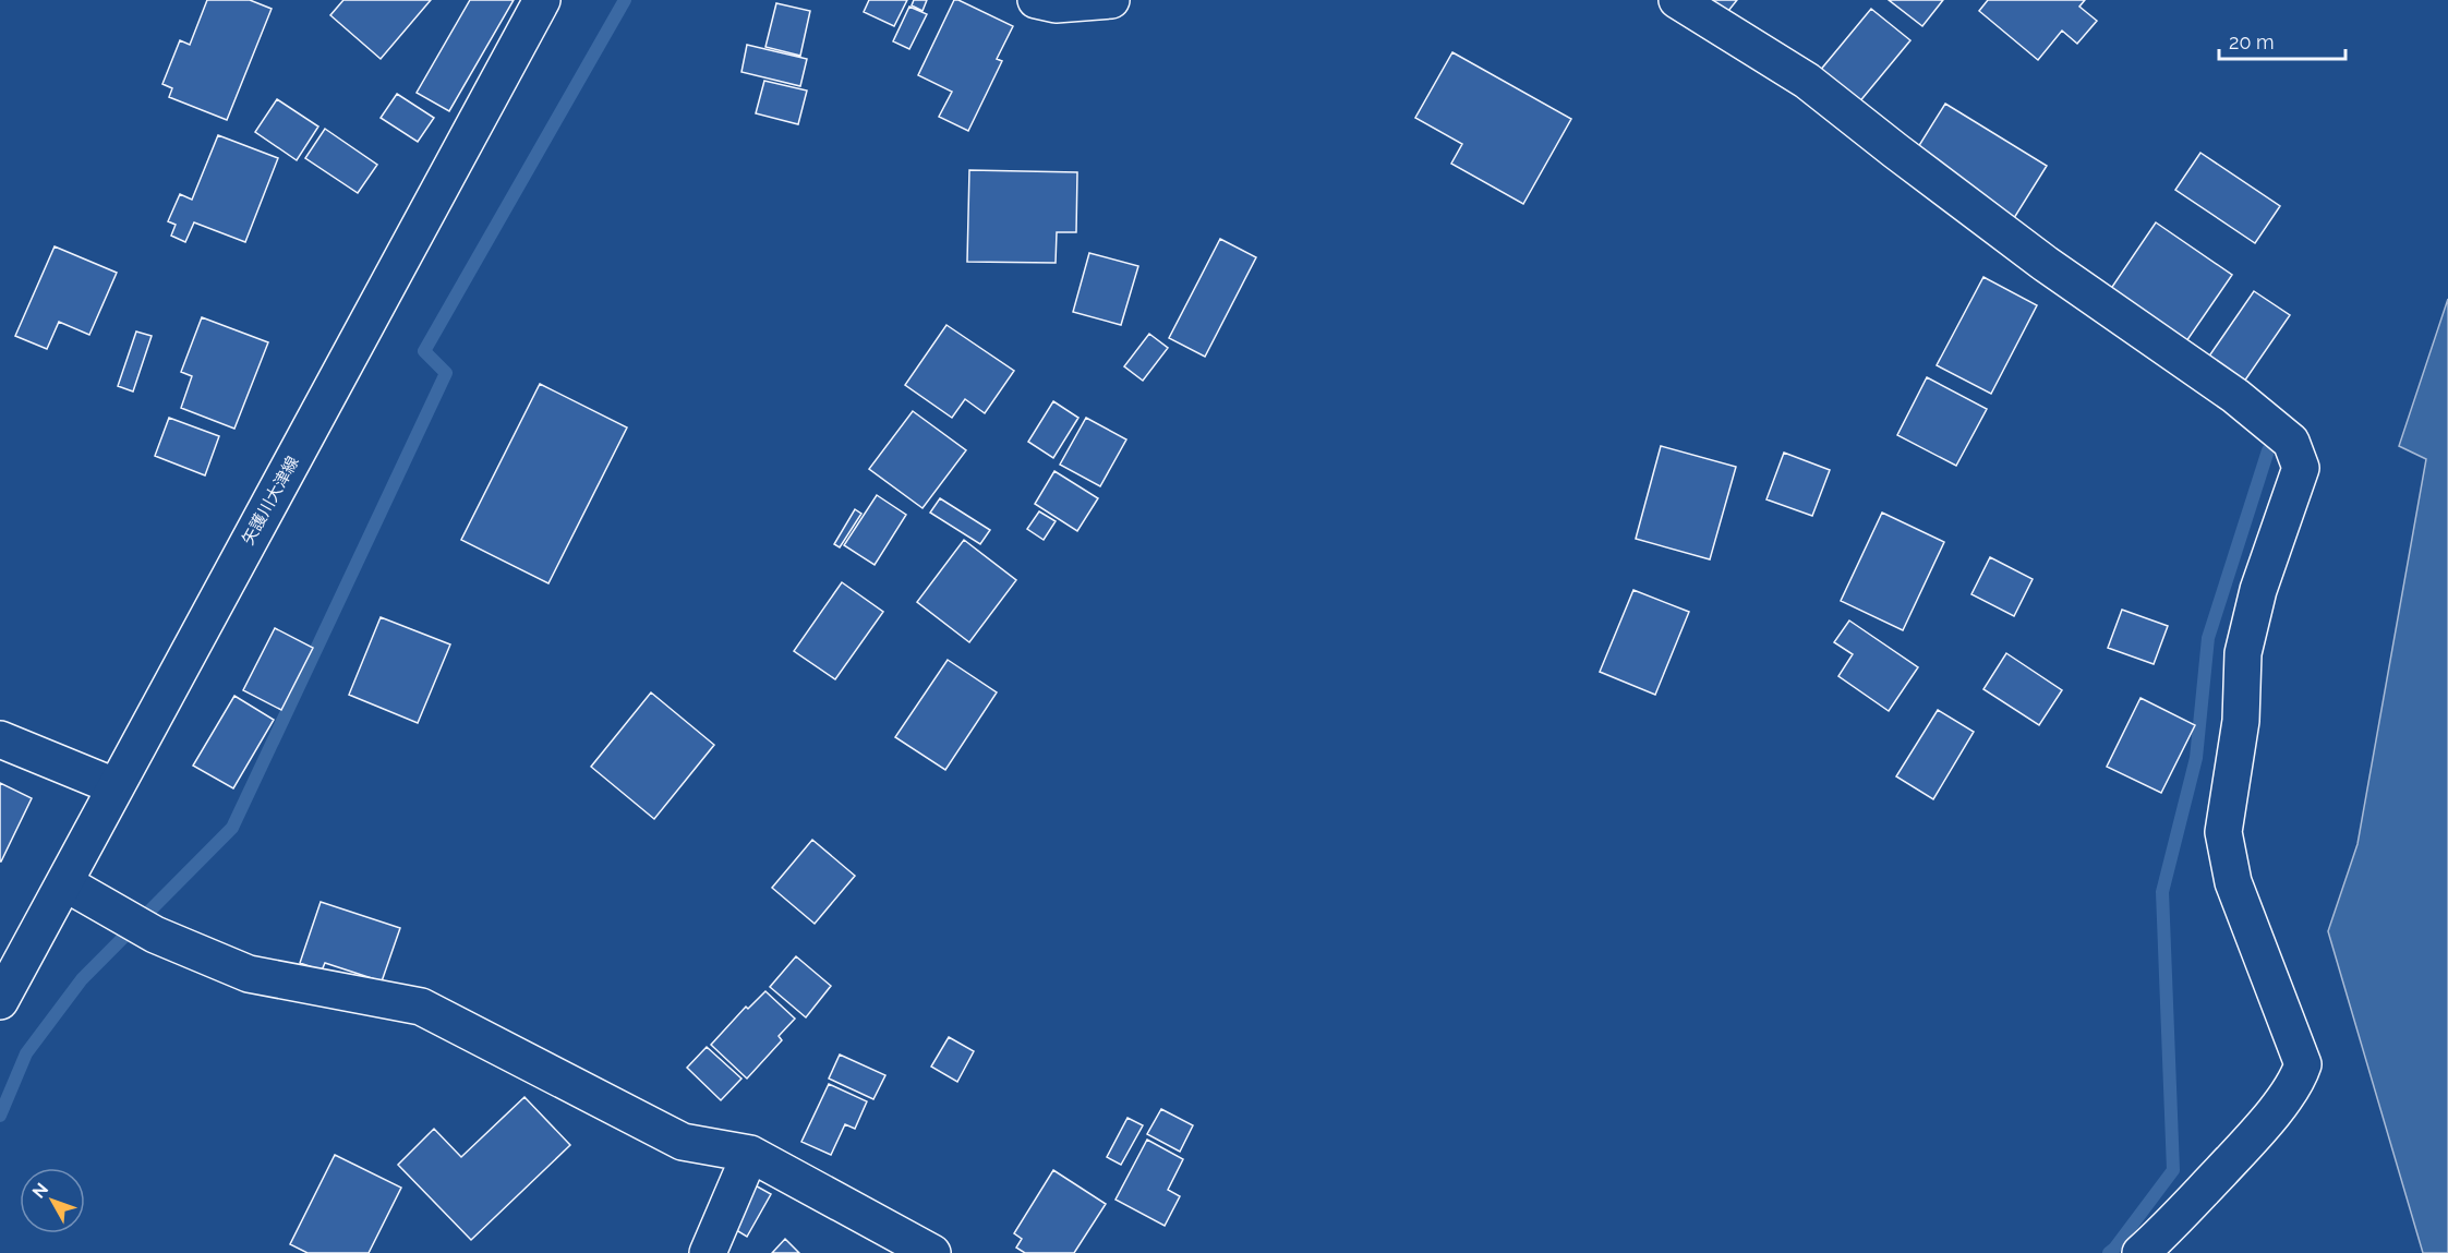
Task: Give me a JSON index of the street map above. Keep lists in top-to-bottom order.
{
  "streets": {
    "street": ["矢護川大津線"]
  },
  "scale_bar": "20 m",
  "north": "top left"
}
